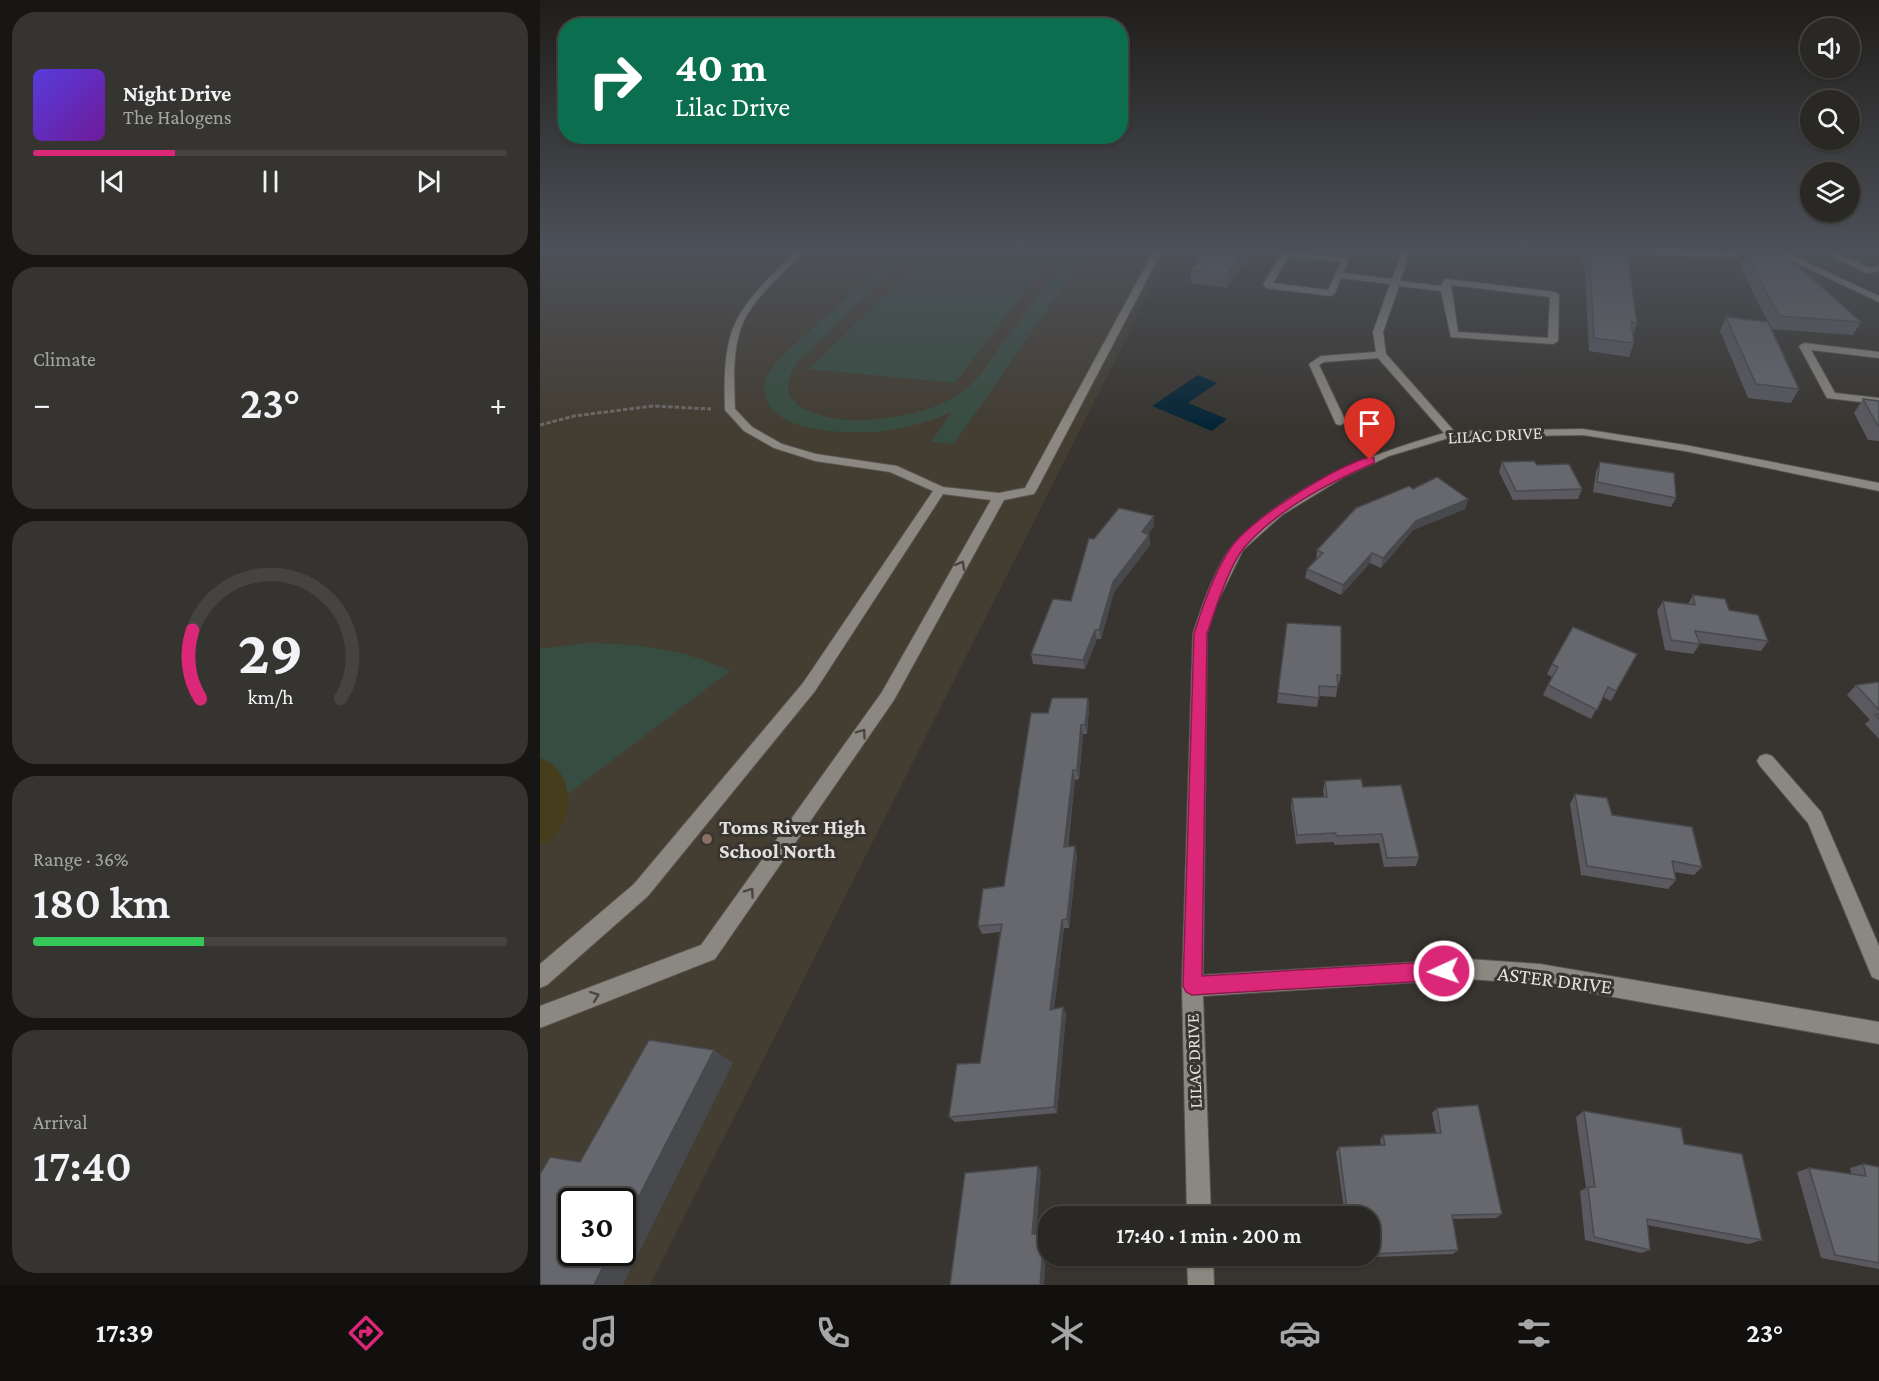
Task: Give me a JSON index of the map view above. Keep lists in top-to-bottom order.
{
  "streets": {
    "street": ["LILAC DRIVE", "ASTER DRIVE"]
  },
  "crossings": [
    ["LILAC DRIVE", "ASTER DRIVE"]
  ],
  "places": ["Toms River High School North"],
  "page": {
    "turn": ["40 m", "Lilac Drive"],
    "song": ["Night Drive", "The Halogens"],
    "tile": [
      "Climate",
      ["Range · 36%", "180 km"],
      ["Arrival", "17:40"]
    ],
    "heat": ["−", "23°", "+"],
    "limit": "30",
    "trip": "17:40 · 1 min · 200 m",
    "tabs": ["17:39", "23°"],
    "gauge": ["29", "km/h"]
  }
}
